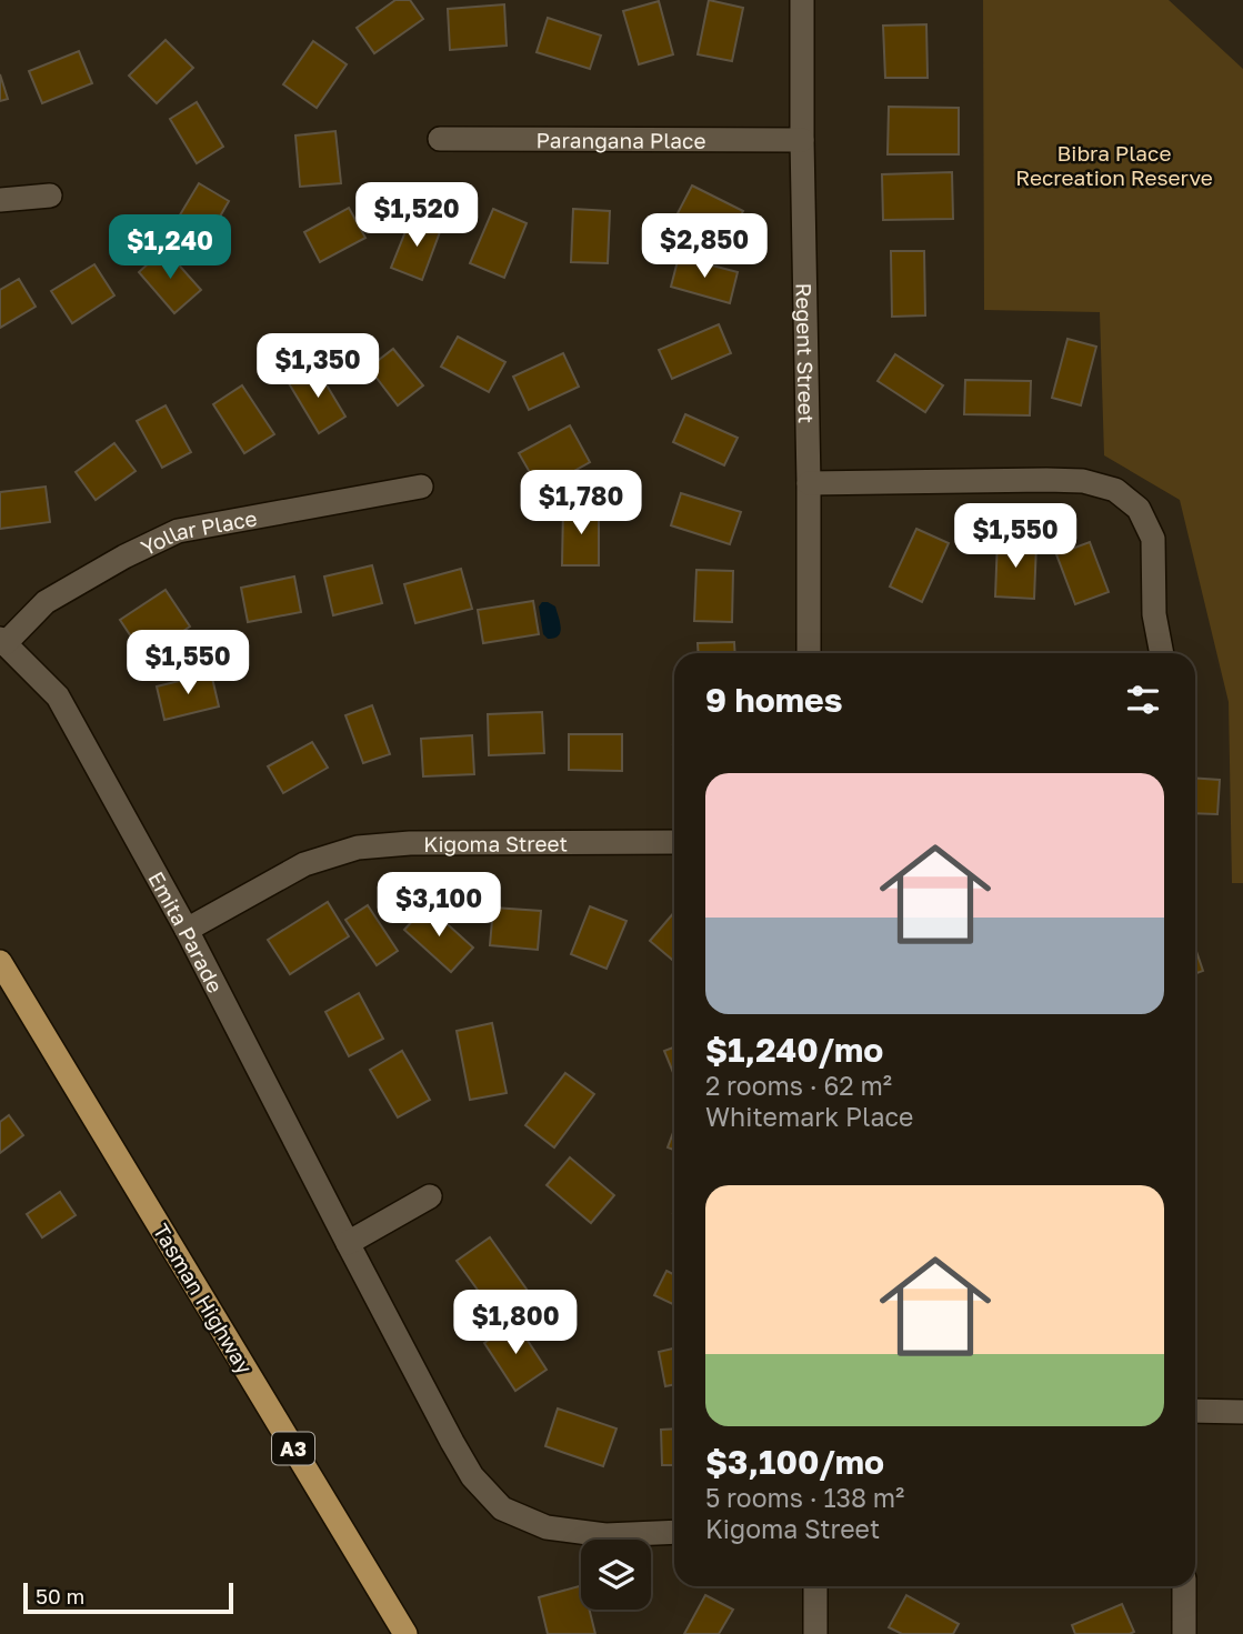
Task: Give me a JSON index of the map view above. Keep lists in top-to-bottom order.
{
  "streets": {
    "highway": ["Tasman Highway", "A3"],
    "street": [
      "Parangana Place",
      "Regent Street",
      "Yollar Place",
      "Kigoma Street",
      "Emita Parade"
    ]
  },
  "crossings": [
    ["Parangana Place", "Regent Street"],
    ["Yollar Place", "Emita Parade"],
    ["Kigoma Street", "Emita Parade"]
  ],
  "parks": ["Bibra Place Recreation Reserve"],
  "scale_bar": "50 m",
  "page": {
    "price": [
      "$1,520",
      "$2,850",
      "$1,240",
      "$1,350",
      "$1,780",
      "$1,550",
      "$1,550",
      "$3,100",
      "$1,800"
    ],
    "heading": "9 homes",
    "list": [
      {
        "name": "$1,240/mo",
        "note": "2 rooms · 62 m² · Whitemark Place"
      },
      {
        "name": "$3,100/mo",
        "note": "5 rooms · 138 m² · Kigoma Street"
      }
    ],
    "scale": "50 m"
  }
}
